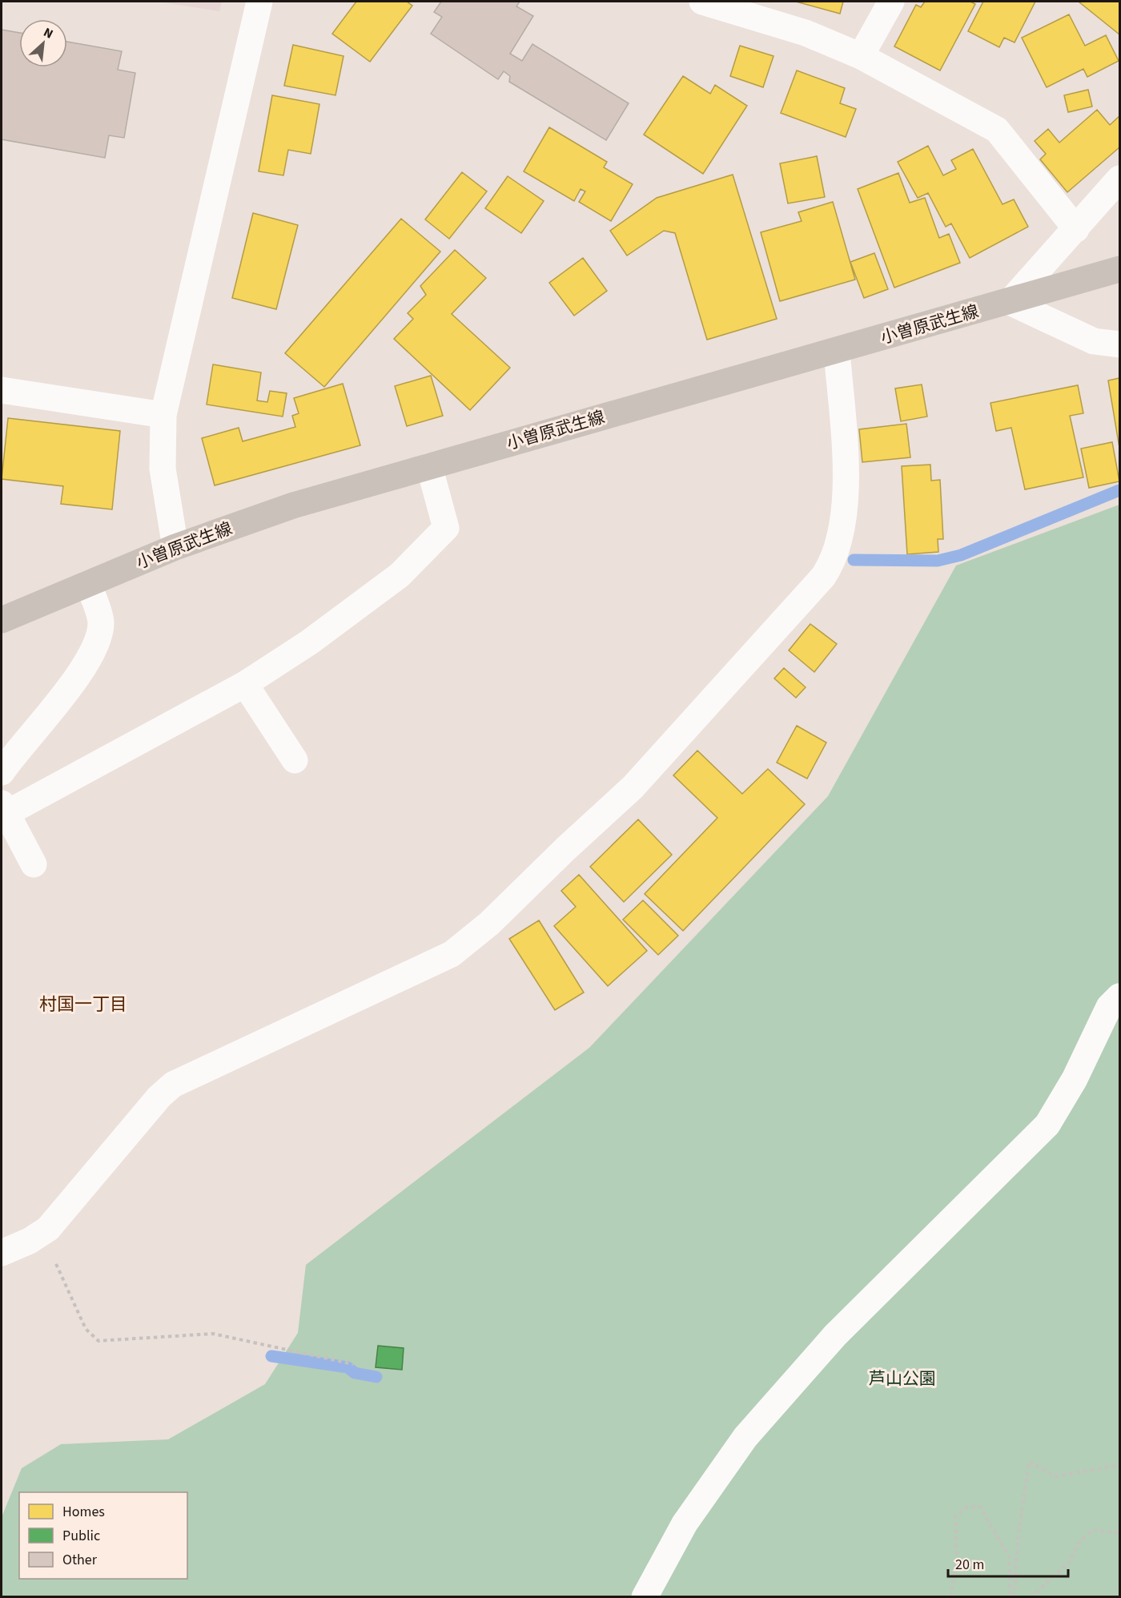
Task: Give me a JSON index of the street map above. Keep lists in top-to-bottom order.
{
  "streets": {
    "main road": ["小曽原武生線"]
  },
  "districts": ["村国一丁目"],
  "parks": ["芦山公園"],
  "legend": ["Homes", "Public", "Other"],
  "scale_bar": "20 m",
  "north": "top right"
}
